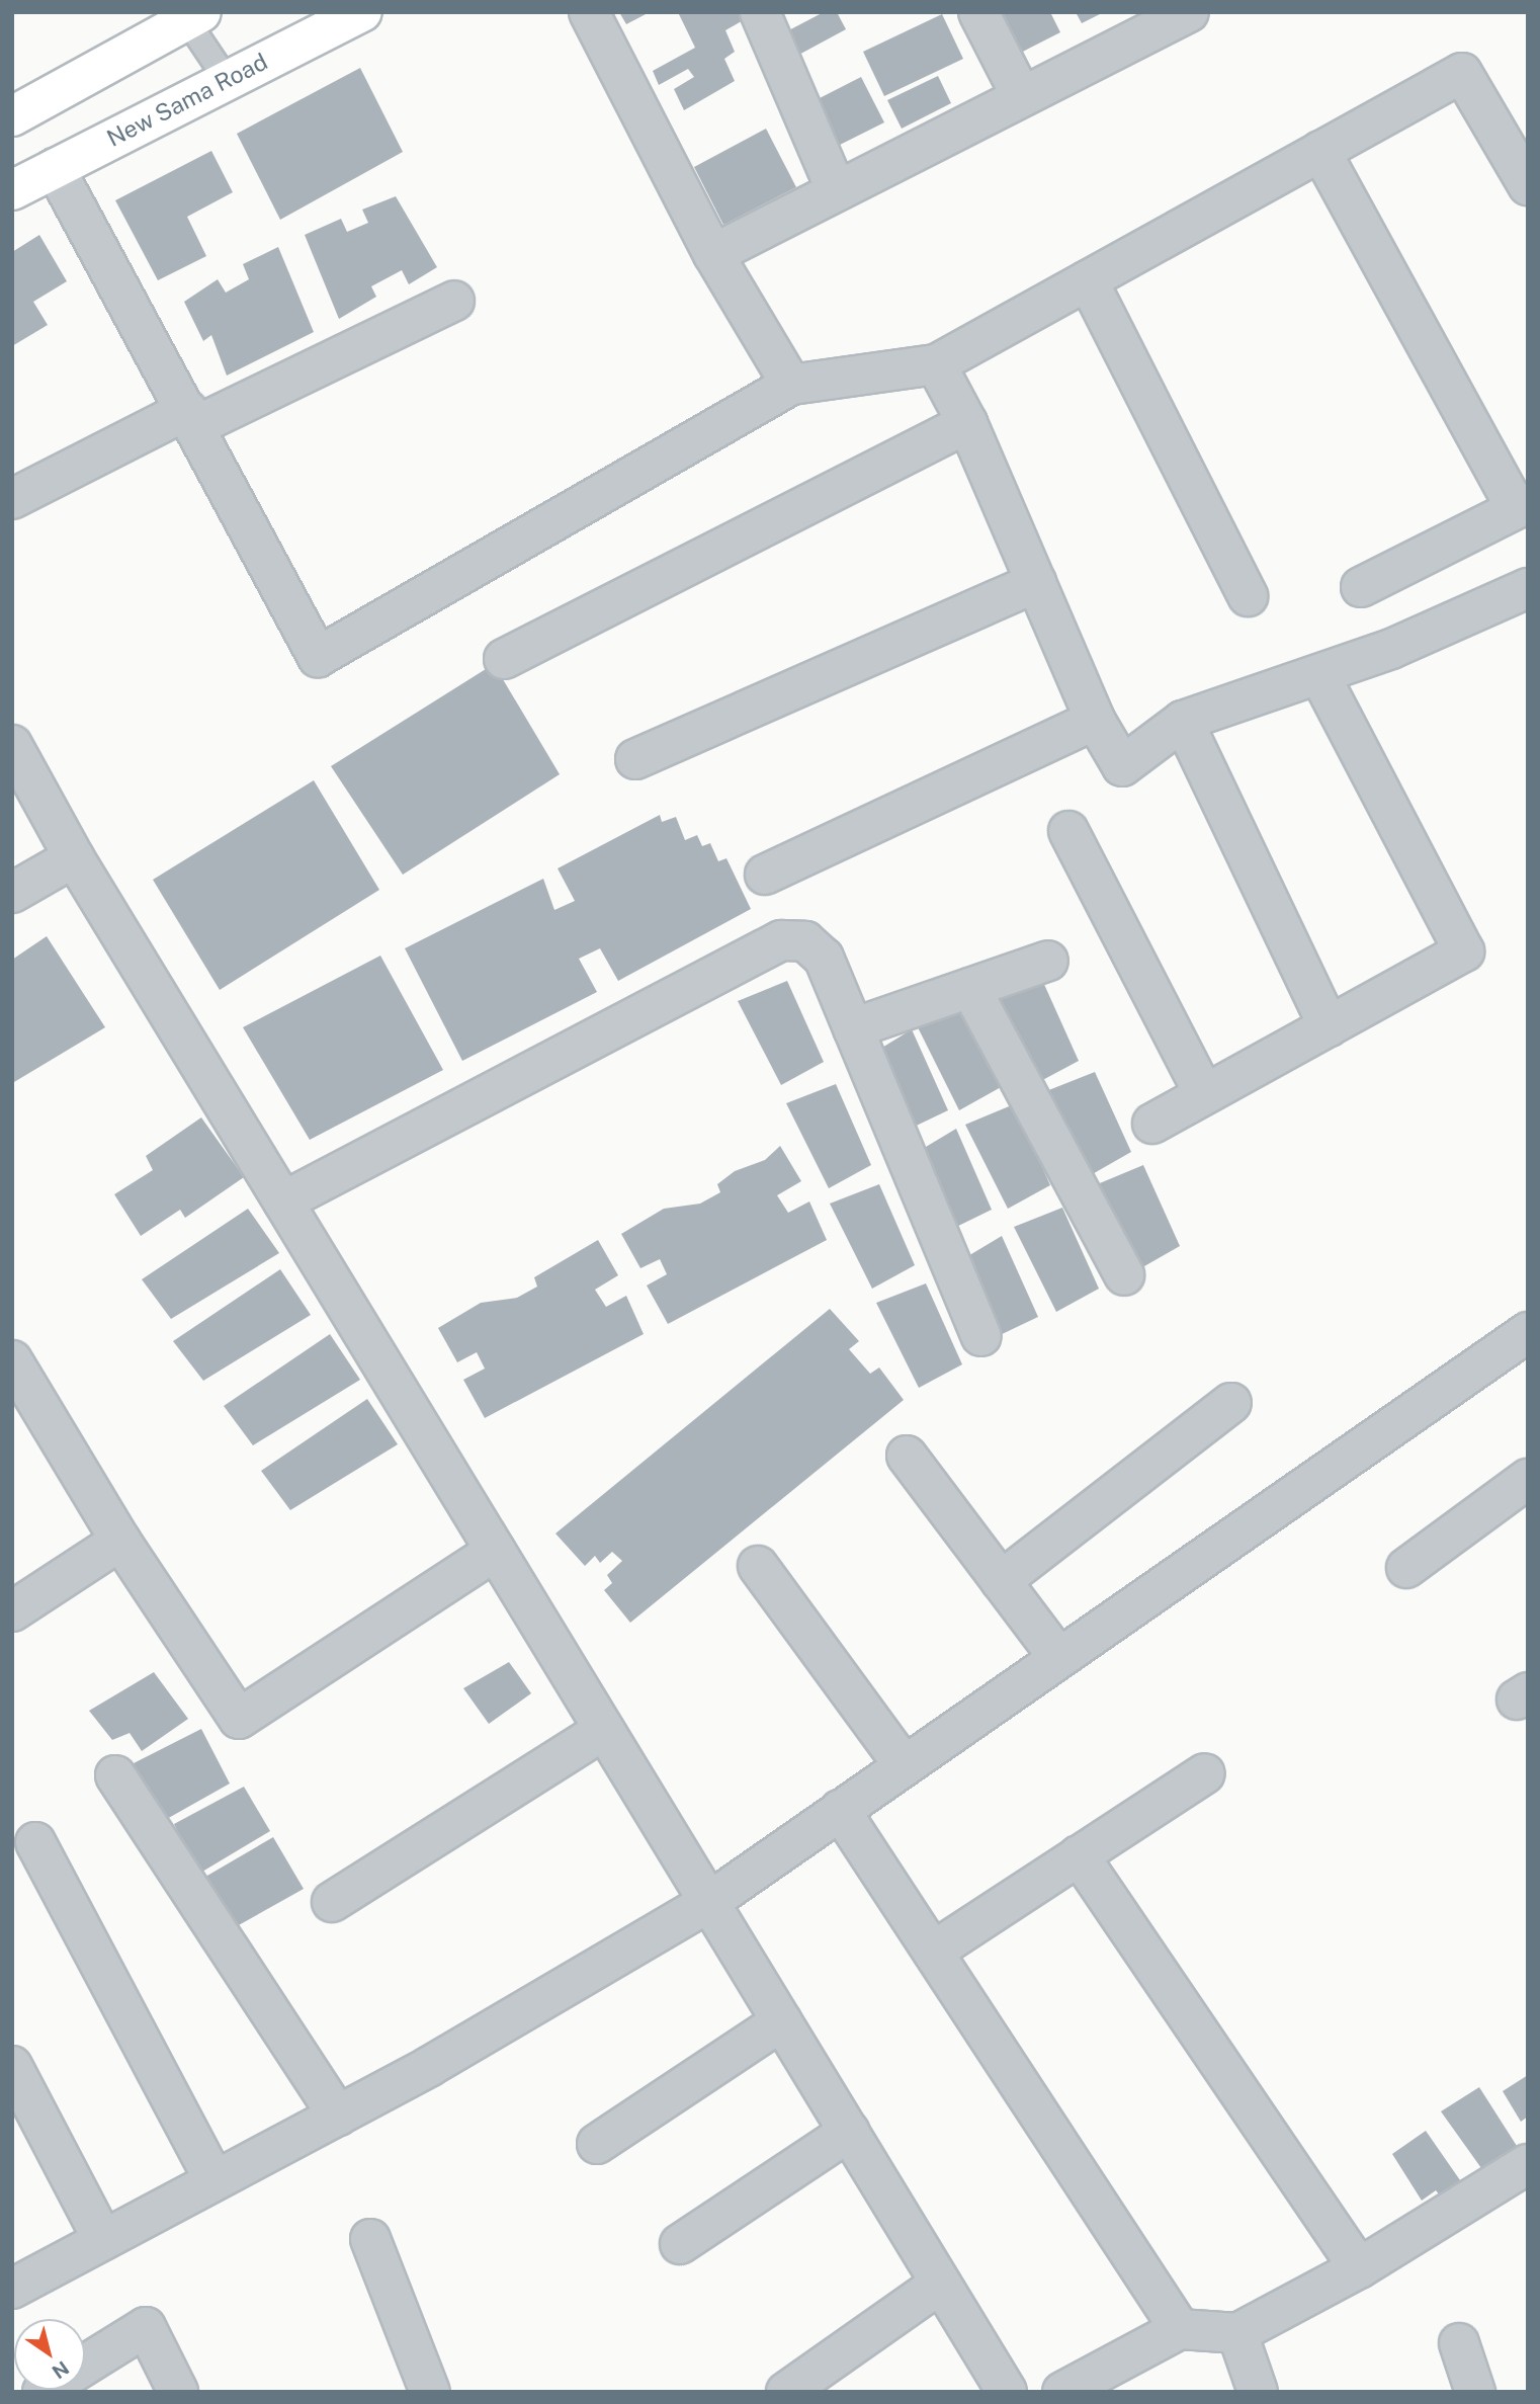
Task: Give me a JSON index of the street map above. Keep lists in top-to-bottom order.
{
  "streets": {
    "main road": ["New Sama Road"]
  },
  "north": "bottom right"
}
